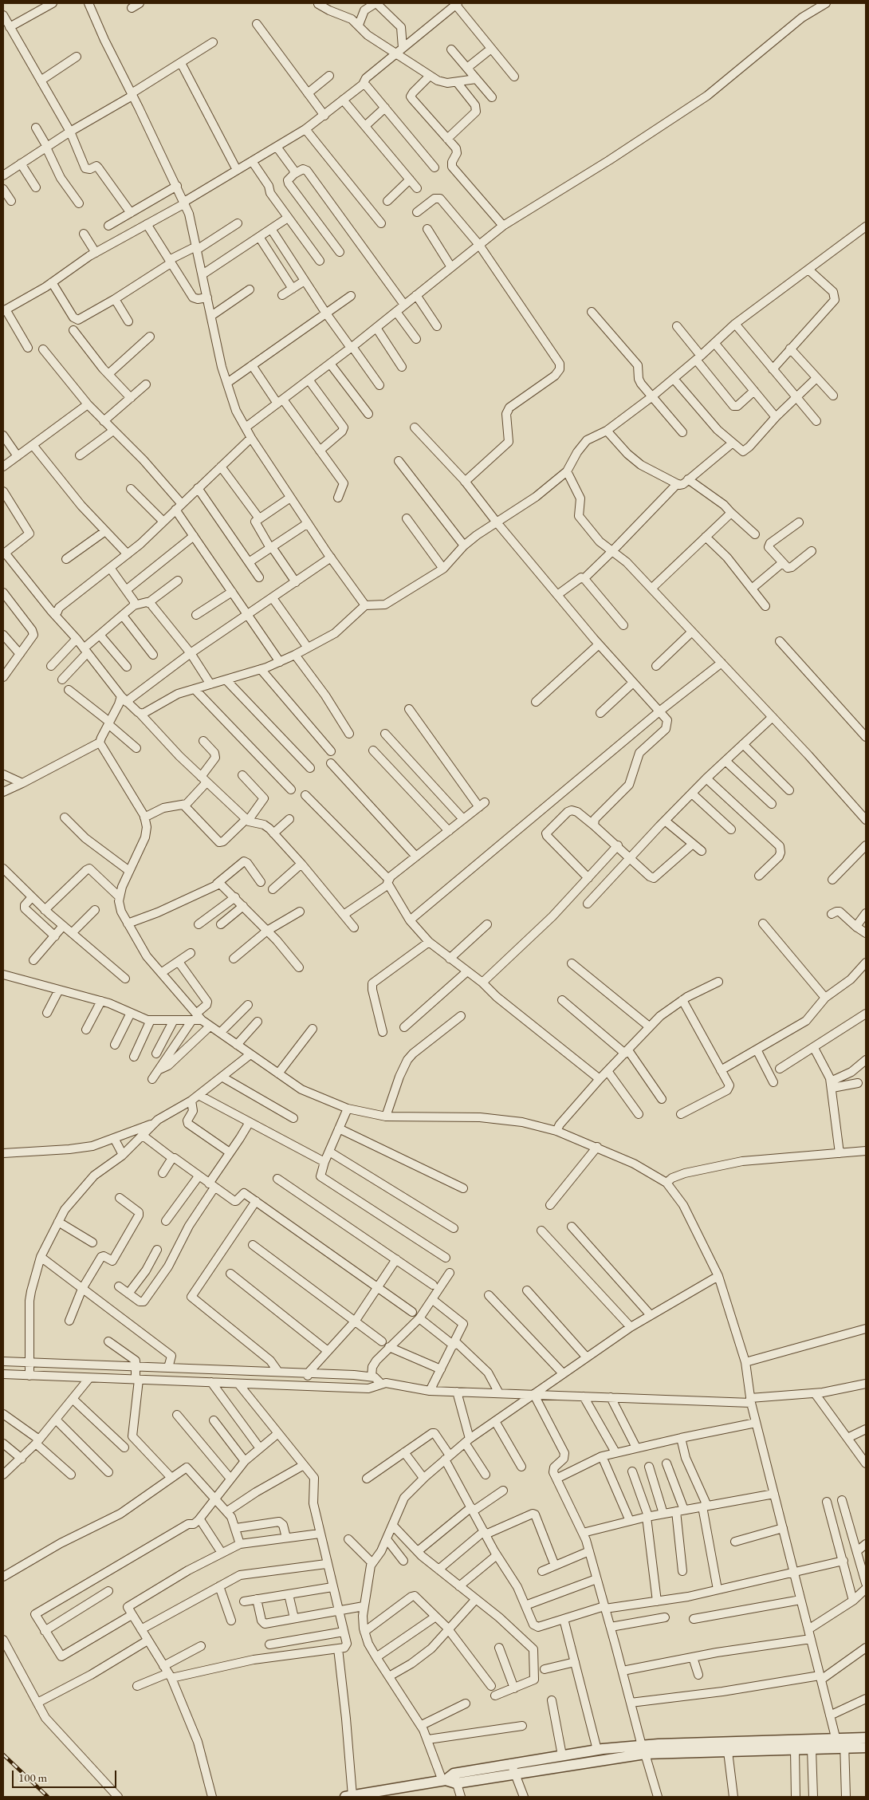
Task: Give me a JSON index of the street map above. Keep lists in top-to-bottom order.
{
  "scale_bar": "100 m"
}
